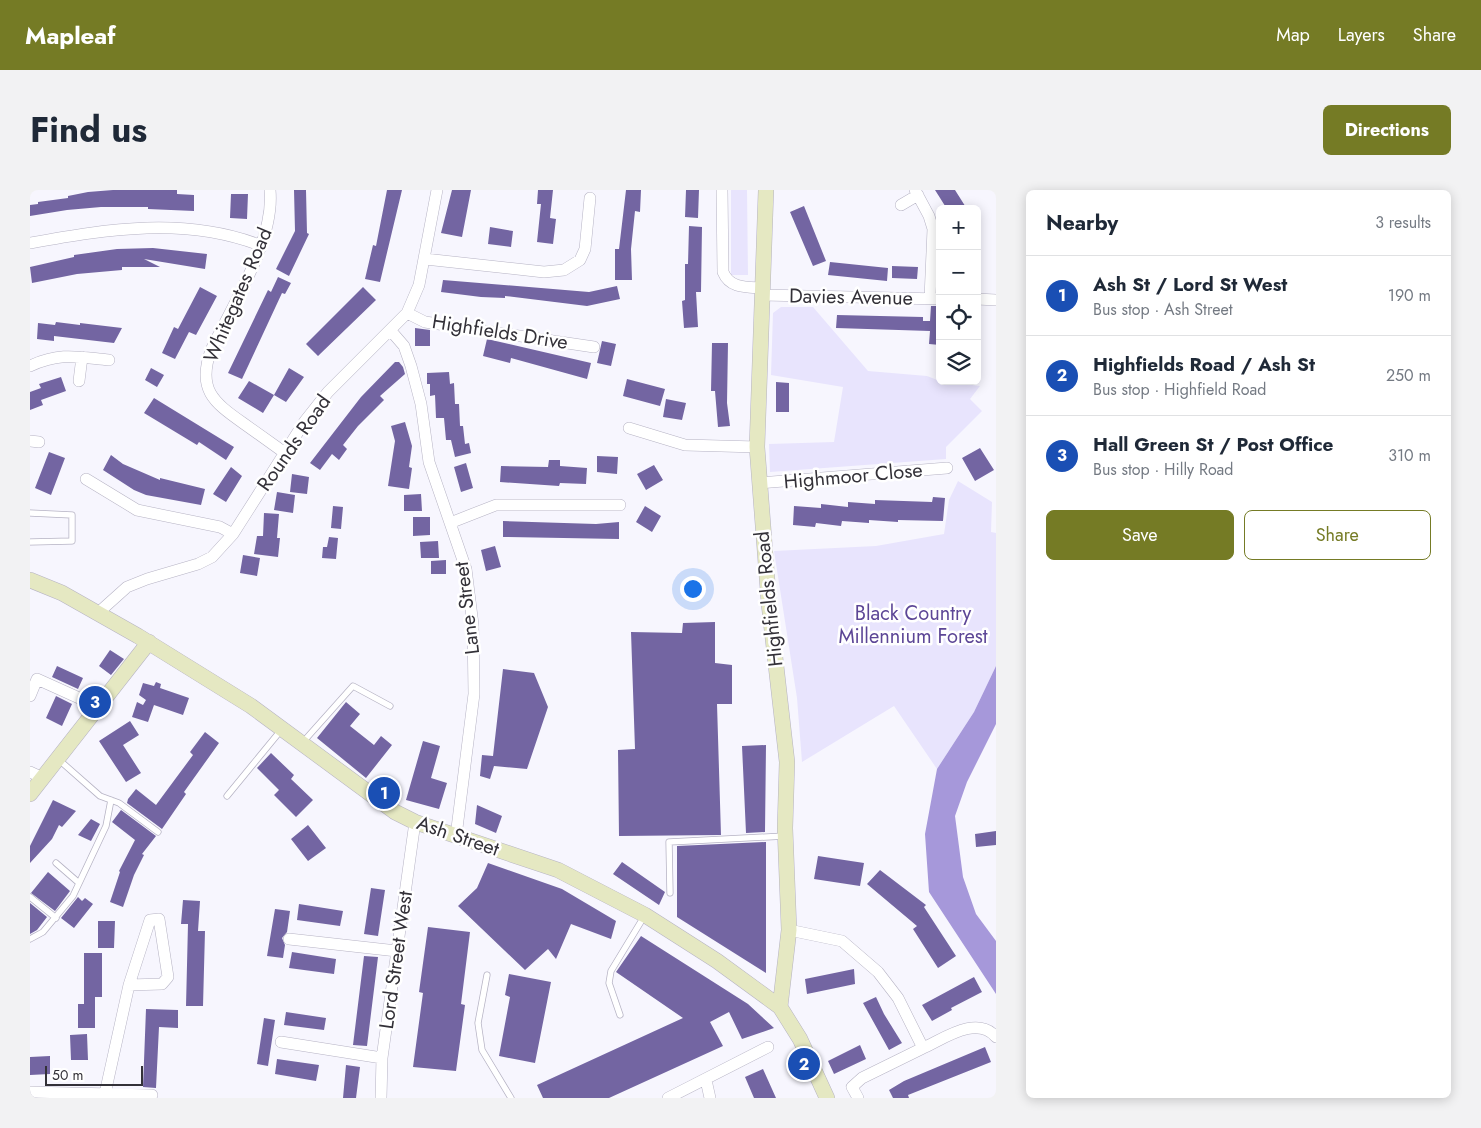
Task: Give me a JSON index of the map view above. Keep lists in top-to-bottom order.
{
  "streets": {
    "street": [
      "Whitegates Road",
      "Davies Avenue",
      "Highfields Drive",
      "Rounds Road",
      "Highmoor Close",
      "Highfields Road",
      "Lane Street",
      "Ash Street",
      "Lord Street West"
    ]
  },
  "crossings": [
    ["Whitegates Road", "Rounds Road"],
    ["Davies Avenue", "Highfields Road"],
    ["Highfields Drive", "Rounds Road"],
    ["Rounds Road", "Lane Street"],
    ["Rounds Road", "Ash Street"],
    ["Highmoor Close", "Highfields Road"],
    ["Highfields Road", "Ash Street"],
    ["Lane Street", "Ash Street"],
    ["Ash Street", "Lord Street West"]
  ],
  "parks": ["Black Country Millennium Forest"],
  "scale_bar": "50 m",
  "page": {
    "header": "Mapleaf",
    "nav": ["Map", "Layers", "Share"],
    "title": "Find us",
    "buttons": [
      "Directions",
      ["Save", "Share"]
    ],
    "heading": ["Nearby", "3 results"],
    "map_buttons": ["+", "−"],
    "list": [
      {
        "mark": "1",
        "name": "Ash St / Lord St West",
        "note": "Bus stop · Ash Street",
        "value": "190 m"
      },
      {
        "mark": "2",
        "name": "Highfields Road / Ash St",
        "note": "Bus stop · Highfield Road",
        "value": "250 m"
      },
      {
        "mark": "3",
        "name": "Hall Green St / Post Office",
        "note": "Bus stop · Hilly Road",
        "value": "310 m"
      }
    ],
    "pins": ["3", "1", "2"],
    "scale": "50 m"
  }
}
